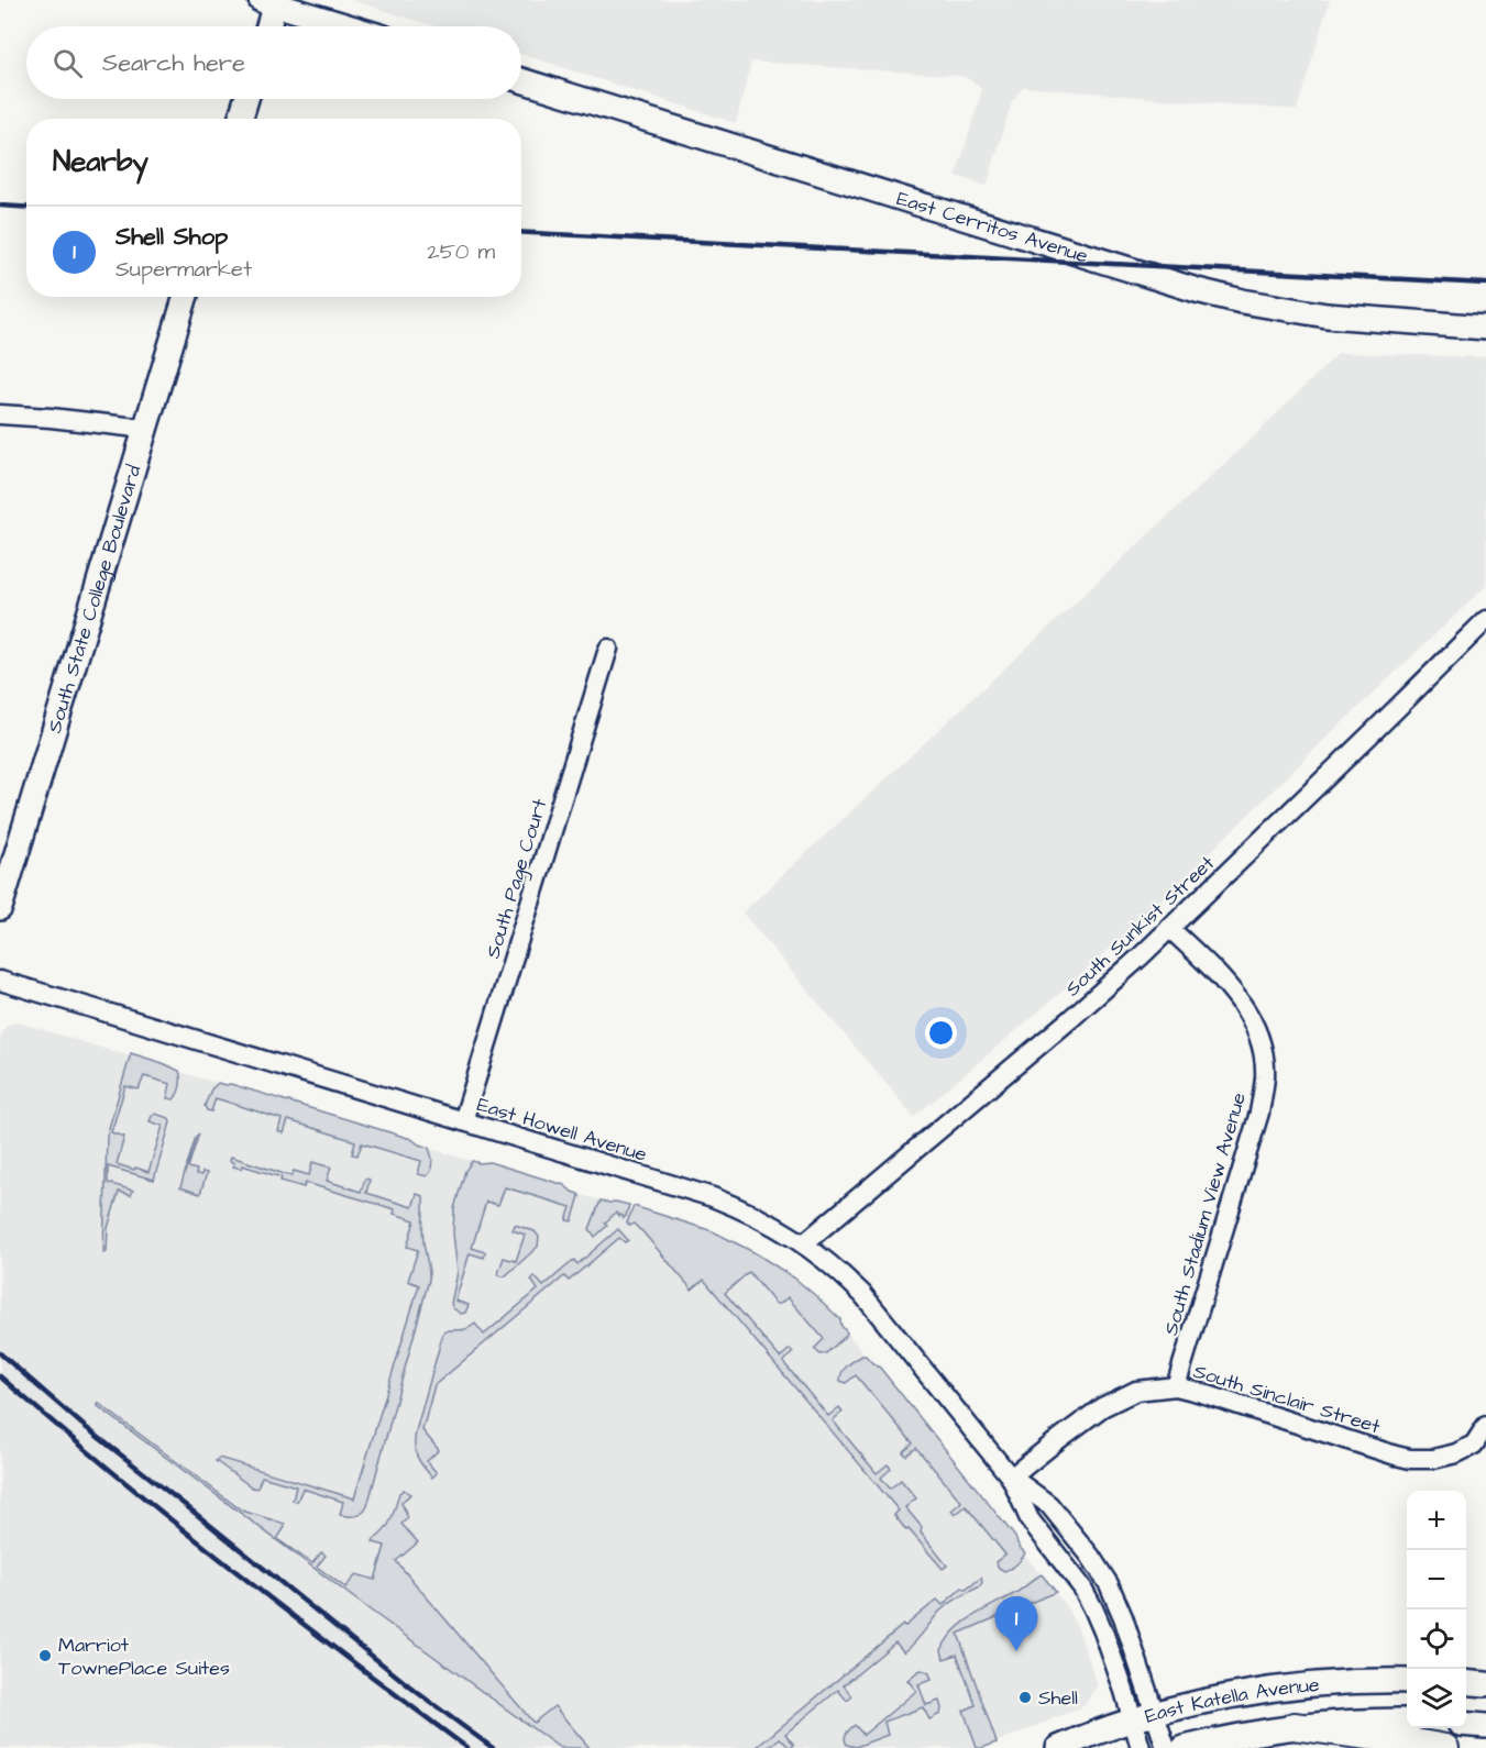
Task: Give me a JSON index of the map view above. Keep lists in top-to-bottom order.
{
  "streets": {
    "main road": ["East Cerritos Avenue", "South State College Boulevard", "East Katella Avenue"],
    "street": [
      "South Page Court",
      "South Sunkist Street",
      "East Howell Avenue",
      "South Stadium View Avenue",
      "South Sinclair Street"
    ]
  },
  "crossings": [
    ["South Page Court", "East Howell Avenue"],
    ["South Sunkist Street", "East Howell Avenue"],
    ["South Sunkist Street", "South Stadium View Avenue"],
    ["East Howell Avenue", "South Sinclair Street"],
    ["East Howell Avenue", "East Katella Avenue"],
    ["South Stadium View Avenue", "South Sinclair Street"]
  ],
  "places": ["Marriot TownePlace Suites", "Shell"],
  "page": {
    "search": "Search here",
    "heading": "Nearby",
    "list": [
      {
        "mark": "1",
        "name": "Shell Shop",
        "note": "Supermarket",
        "value": "250 m"
      }
    ],
    "map_buttons": ["+", "−"],
    "pins": "1"
  }
}
